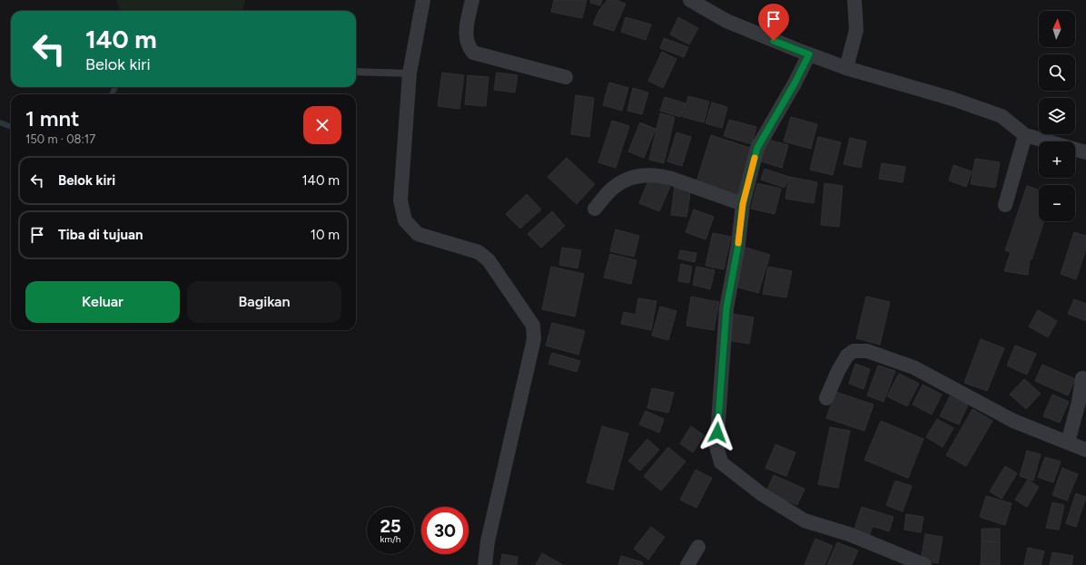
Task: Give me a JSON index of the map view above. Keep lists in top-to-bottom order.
{
  "north": "top",
  "page": {
    "map_buttons": ["+", "−"],
    "turn": ["140 m", "Belok kiri"],
    "heading": ["1 mnt", "150 m · 08:17"],
    "list": [
      {
        "name": "Belok kiri",
        "value": "140 m"
      },
      {
        "name": "Tiba di tujuan",
        "value": "10 m"
      }
    ],
    "buttons": ["Keluar", "Bagikan"],
    "speed": "25 km/h",
    "limit": "30"
  }
}
